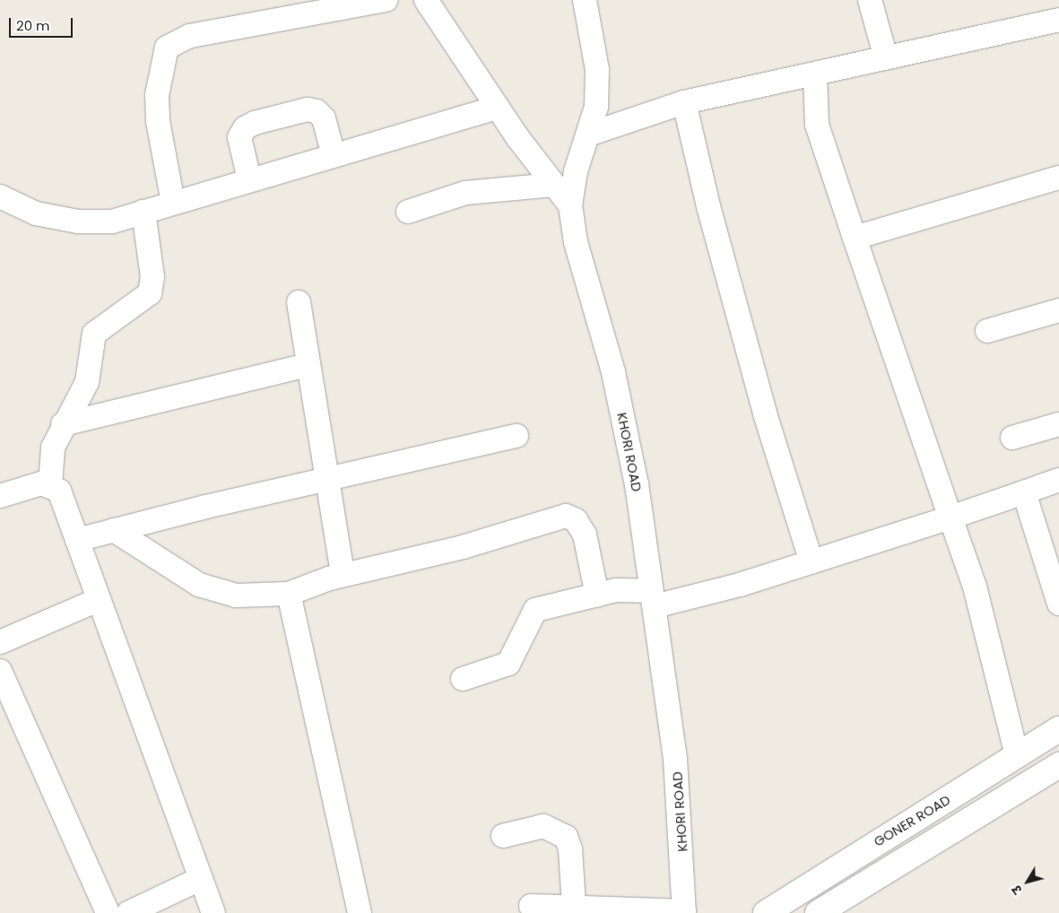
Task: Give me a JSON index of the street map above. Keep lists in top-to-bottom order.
{
  "streets": {
    "street": ["KHORI ROAD", "GONER ROAD"]
  },
  "scale_bar": "20 m",
  "north": "bottom left"
}
